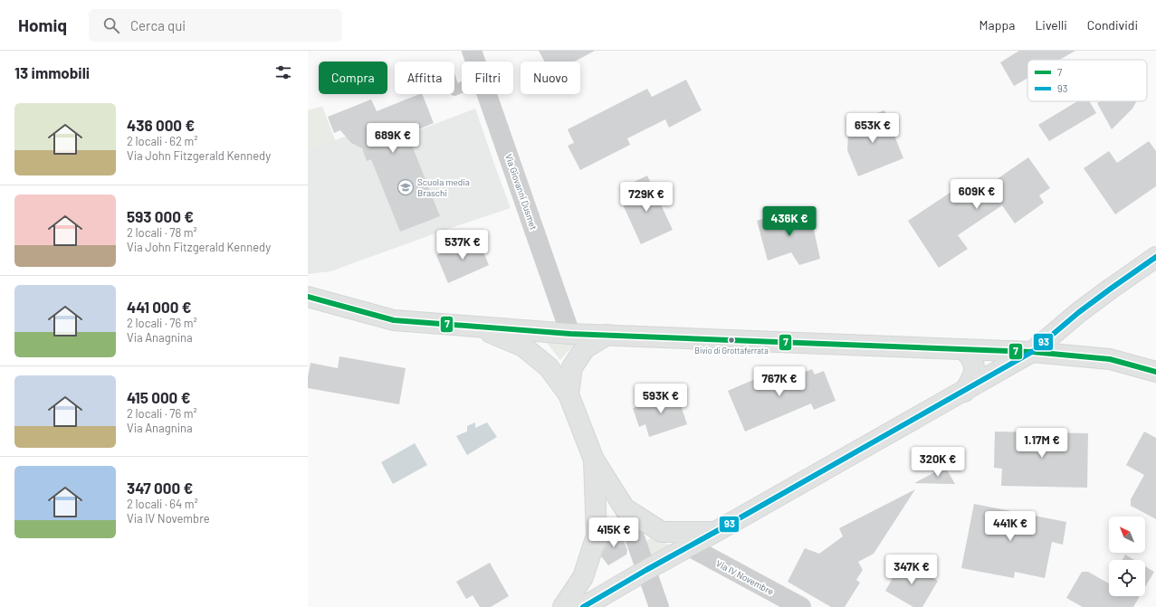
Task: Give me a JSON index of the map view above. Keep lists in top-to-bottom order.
{
  "streets": {
    "street": ["Via Giovanni Dusmet", "Via IV Novembre"]
  },
  "places": {
    "school or university": ["Scuola media Braschi"],
    "other": ["Bivio di Grottaferrata"]
  },
  "lines": ["transit line 93", "transit line 7"],
  "legend": ["7", "93"],
  "north": "top left",
  "page": {
    "header": "Homiq",
    "search": "Cerca qui",
    "nav": ["Mappa", "Livelli", "Condividi"],
    "heading": "13 immobili",
    "chip": [
      "Compra",
      "Affitta",
      "Filtri",
      "Nuovo"
    ],
    "list": [
      {
        "name": "436 000 €",
        "note": "2 locali · 62 m² · Via John Fitzgerald Kennedy"
      },
      {
        "name": "593 000 €",
        "note": "2 locali · 78 m² · Via John Fitzgerald Kennedy"
      },
      {
        "name": "441 000 €",
        "note": "2 locali · 76 m² · Via Anagnina"
      },
      {
        "name": "415 000 €",
        "note": "2 locali · 76 m² · Via Anagnina"
      },
      {
        "name": "347 000 €",
        "note": "2 locali · 64 m² · Via IV Novembre"
      }
    ],
    "price": [
      "653K €",
      "689K €",
      "609K €",
      "729K €",
      "436K €",
      "537K €",
      "767K €",
      "593K €",
      "1.17M €",
      "320K €",
      "441K €",
      "415K €",
      "347K €"
    ]
  }
}
